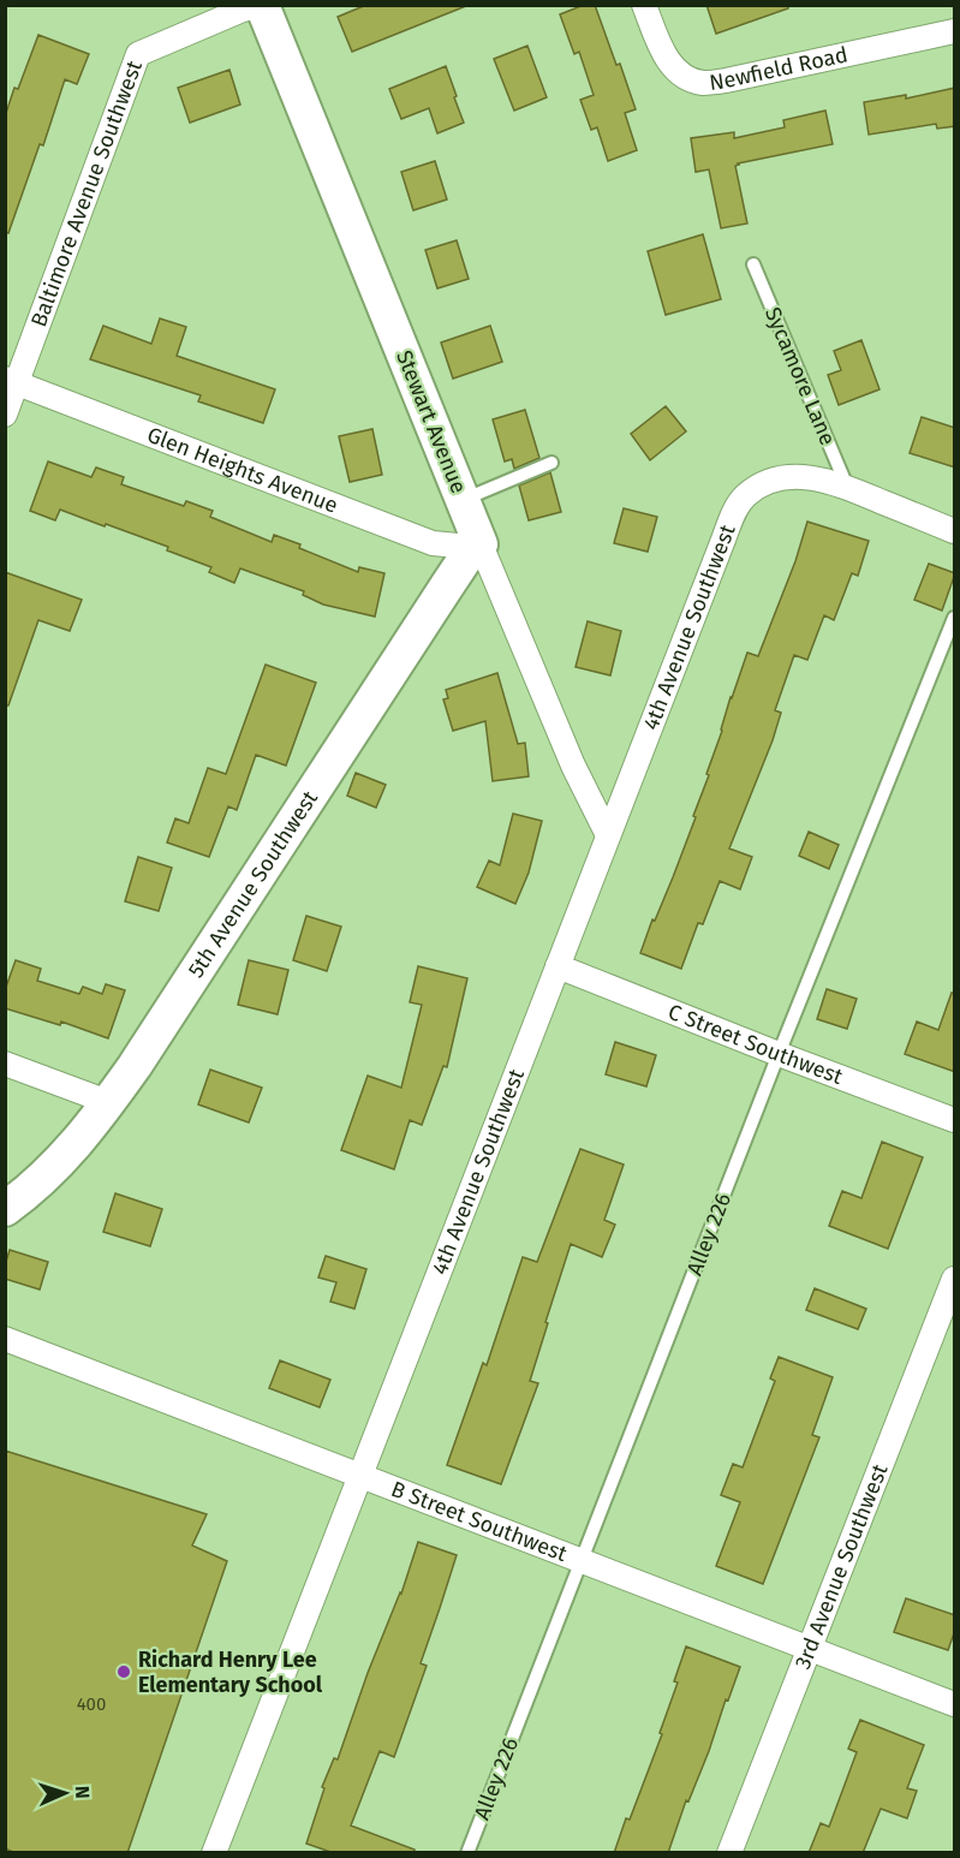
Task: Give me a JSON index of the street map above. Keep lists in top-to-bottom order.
{
  "streets": {
    "street": [
      "Newfield Road",
      "Baltimore Avenue Southwest",
      "Stewart Avenue",
      "Glen Heights Avenue",
      "4th Avenue Southwest",
      "5th Avenue Southwest",
      "C Street Southwest",
      "B Street Southwest",
      "3rd Avenue Southwest"
    ],
    "lane": ["Sycamore Lane", "Alley 226"]
  },
  "crossings": [
    ["Baltimore Avenue Southwest", "Stewart Avenue"],
    ["Baltimore Avenue Southwest", "Glen Heights Avenue"],
    ["Sycamore Lane", "4th Avenue Southwest"],
    ["Stewart Avenue", "Glen Heights Avenue"],
    ["Stewart Avenue", "4th Avenue Southwest"],
    ["Stewart Avenue", "5th Avenue Southwest"],
    ["Glen Heights Avenue", "5th Avenue Southwest"],
    ["4th Avenue Southwest", "C Street Southwest"],
    ["4th Avenue Southwest", "B Street Southwest"],
    ["C Street Southwest", "Alley 226"],
    ["Alley 226", "B Street Southwest"],
    ["B Street Southwest", "3rd Avenue Southwest"]
  ],
  "places": ["Richard Henry Lee Elementary School"],
  "house_numbers": ["400"],
  "north": "right"
}
